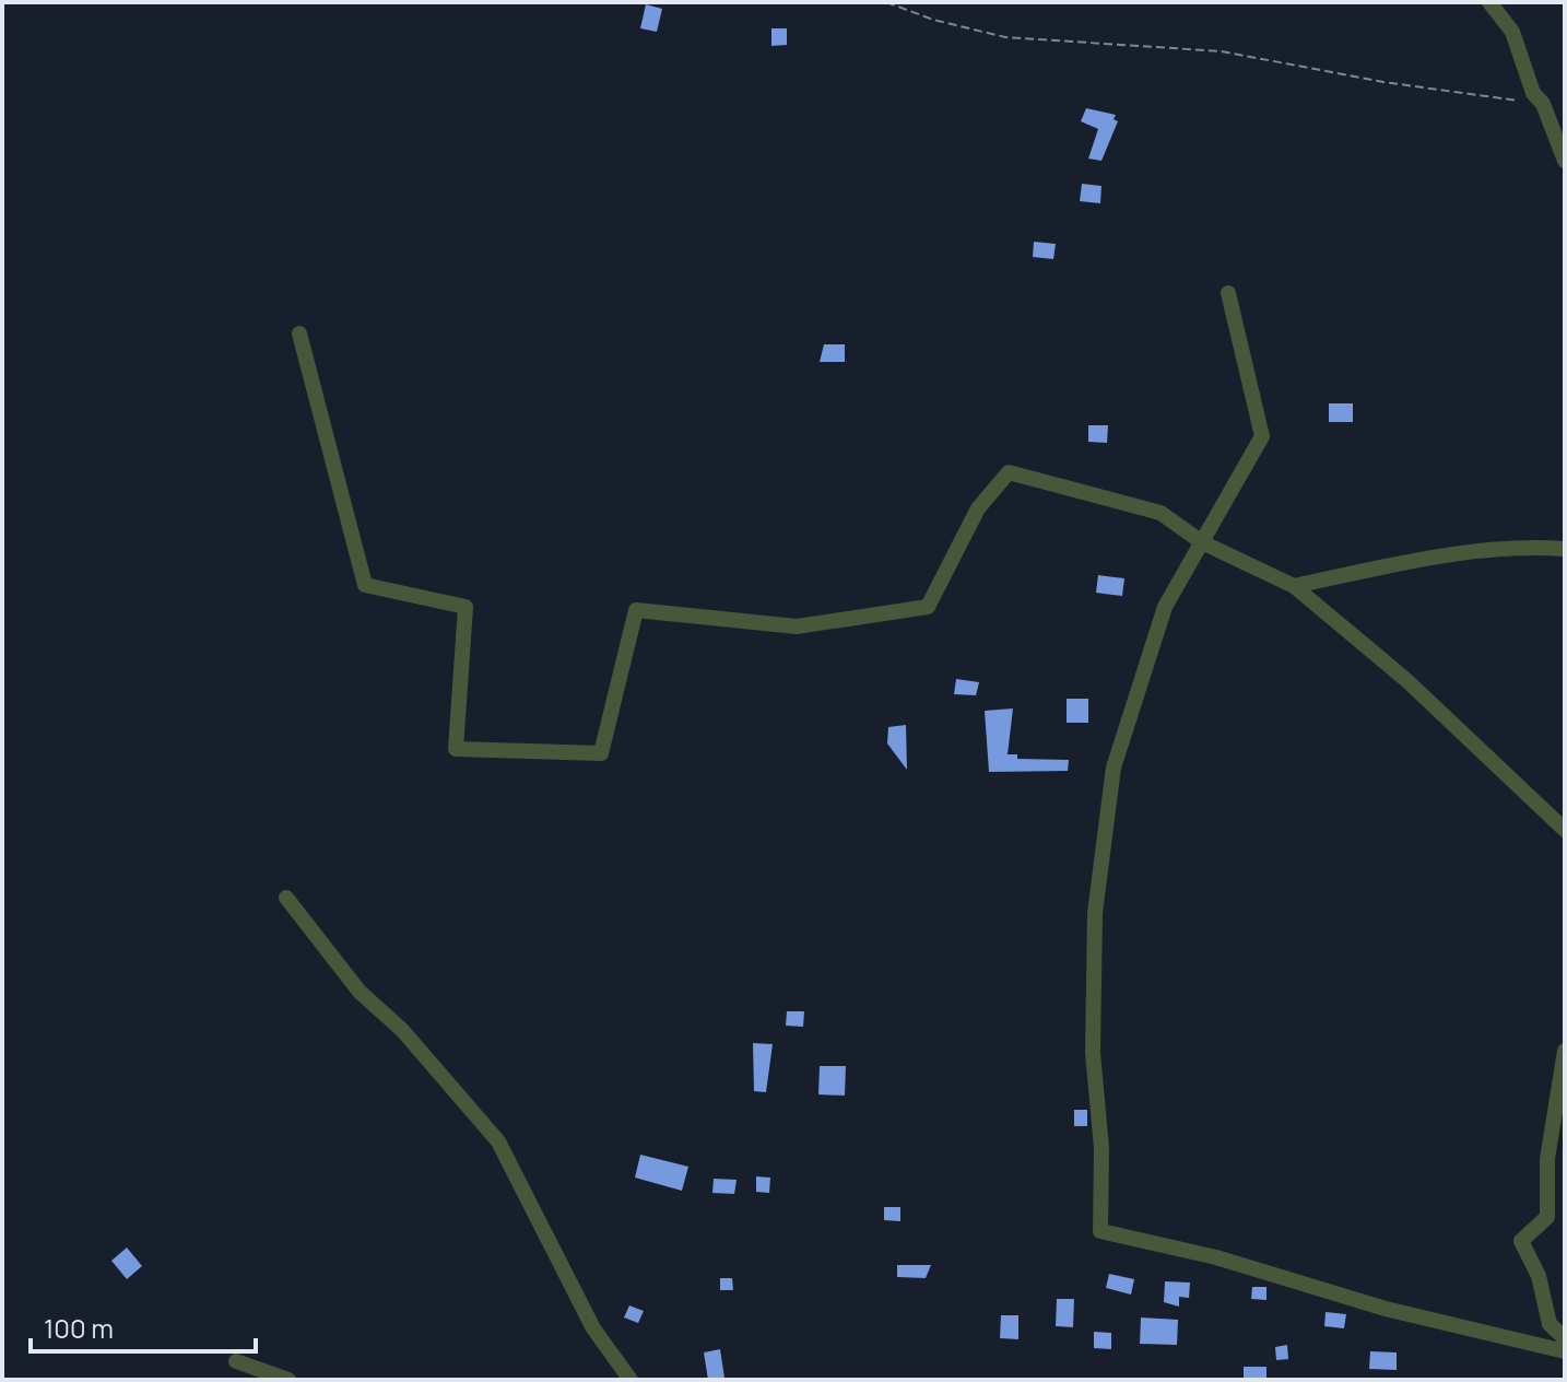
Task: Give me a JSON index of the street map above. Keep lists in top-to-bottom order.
{
  "scale_bar": "100 m"
}
